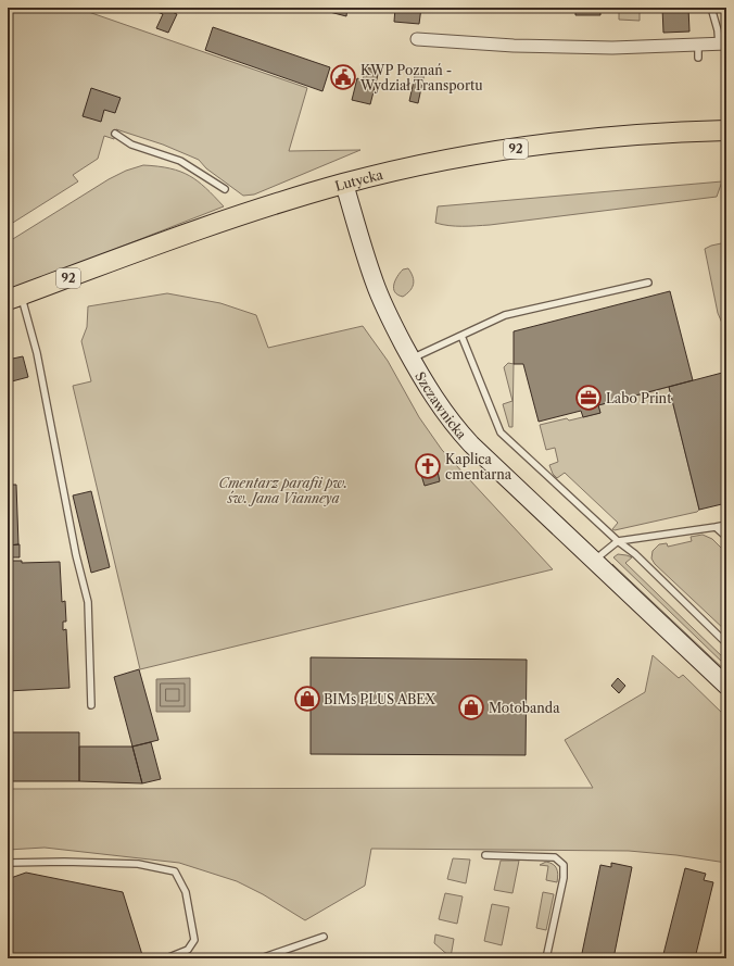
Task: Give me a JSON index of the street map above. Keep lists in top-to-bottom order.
{
  "streets": {
    "main road": ["92", "Lutycka"],
    "street": ["Szczawnicka"]
  },
  "crossings": [
    ["Lutycka", "Szczawnicka"]
  ],
  "parks": ["Cmentarz parafii pw. św. Jana Vianneya"],
  "places": {
    "public building": ["KWP Poznań - Wydział Transportu"],
    "office": ["Labo Print"],
    "church": ["Kaplica cmentarna"],
    "shop": ["BIMs PLUS ABEX", "Motobanda"]
  }
}
